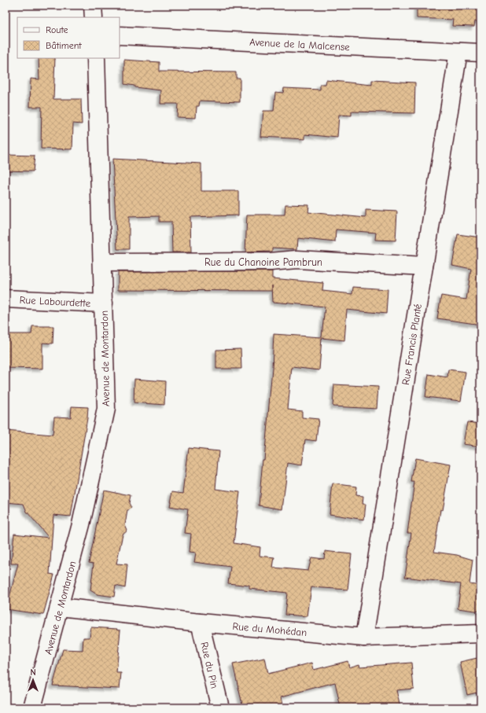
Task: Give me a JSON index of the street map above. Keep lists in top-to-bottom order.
{
  "streets": {
    "street": [
      "Avenue de la Malcense",
      "Rue du Chanoine Pambrun",
      "Rue Labourdette",
      "Rue Francis Planté",
      "Avenue de Montardon",
      "Rue du Mohédan",
      "Rue du Pin"
    ]
  },
  "crossings": [
    ["Avenue de la Malcense", "Rue Francis Planté"],
    ["Rue du Chanoine Pambrun", "Rue Francis Planté"],
    ["Rue du Chanoine Pambrun", "Avenue de Montardon"],
    ["Rue Labourdette", "Avenue de Montardon"],
    ["Rue Francis Planté", "Rue du Mohédan"],
    ["Avenue de Montardon", "Rue du Mohédan"],
    ["Rue du Mohédan", "Rue du Pin"]
  ],
  "legend": ["Route", "Bâtiment"],
  "north": "top"
}
